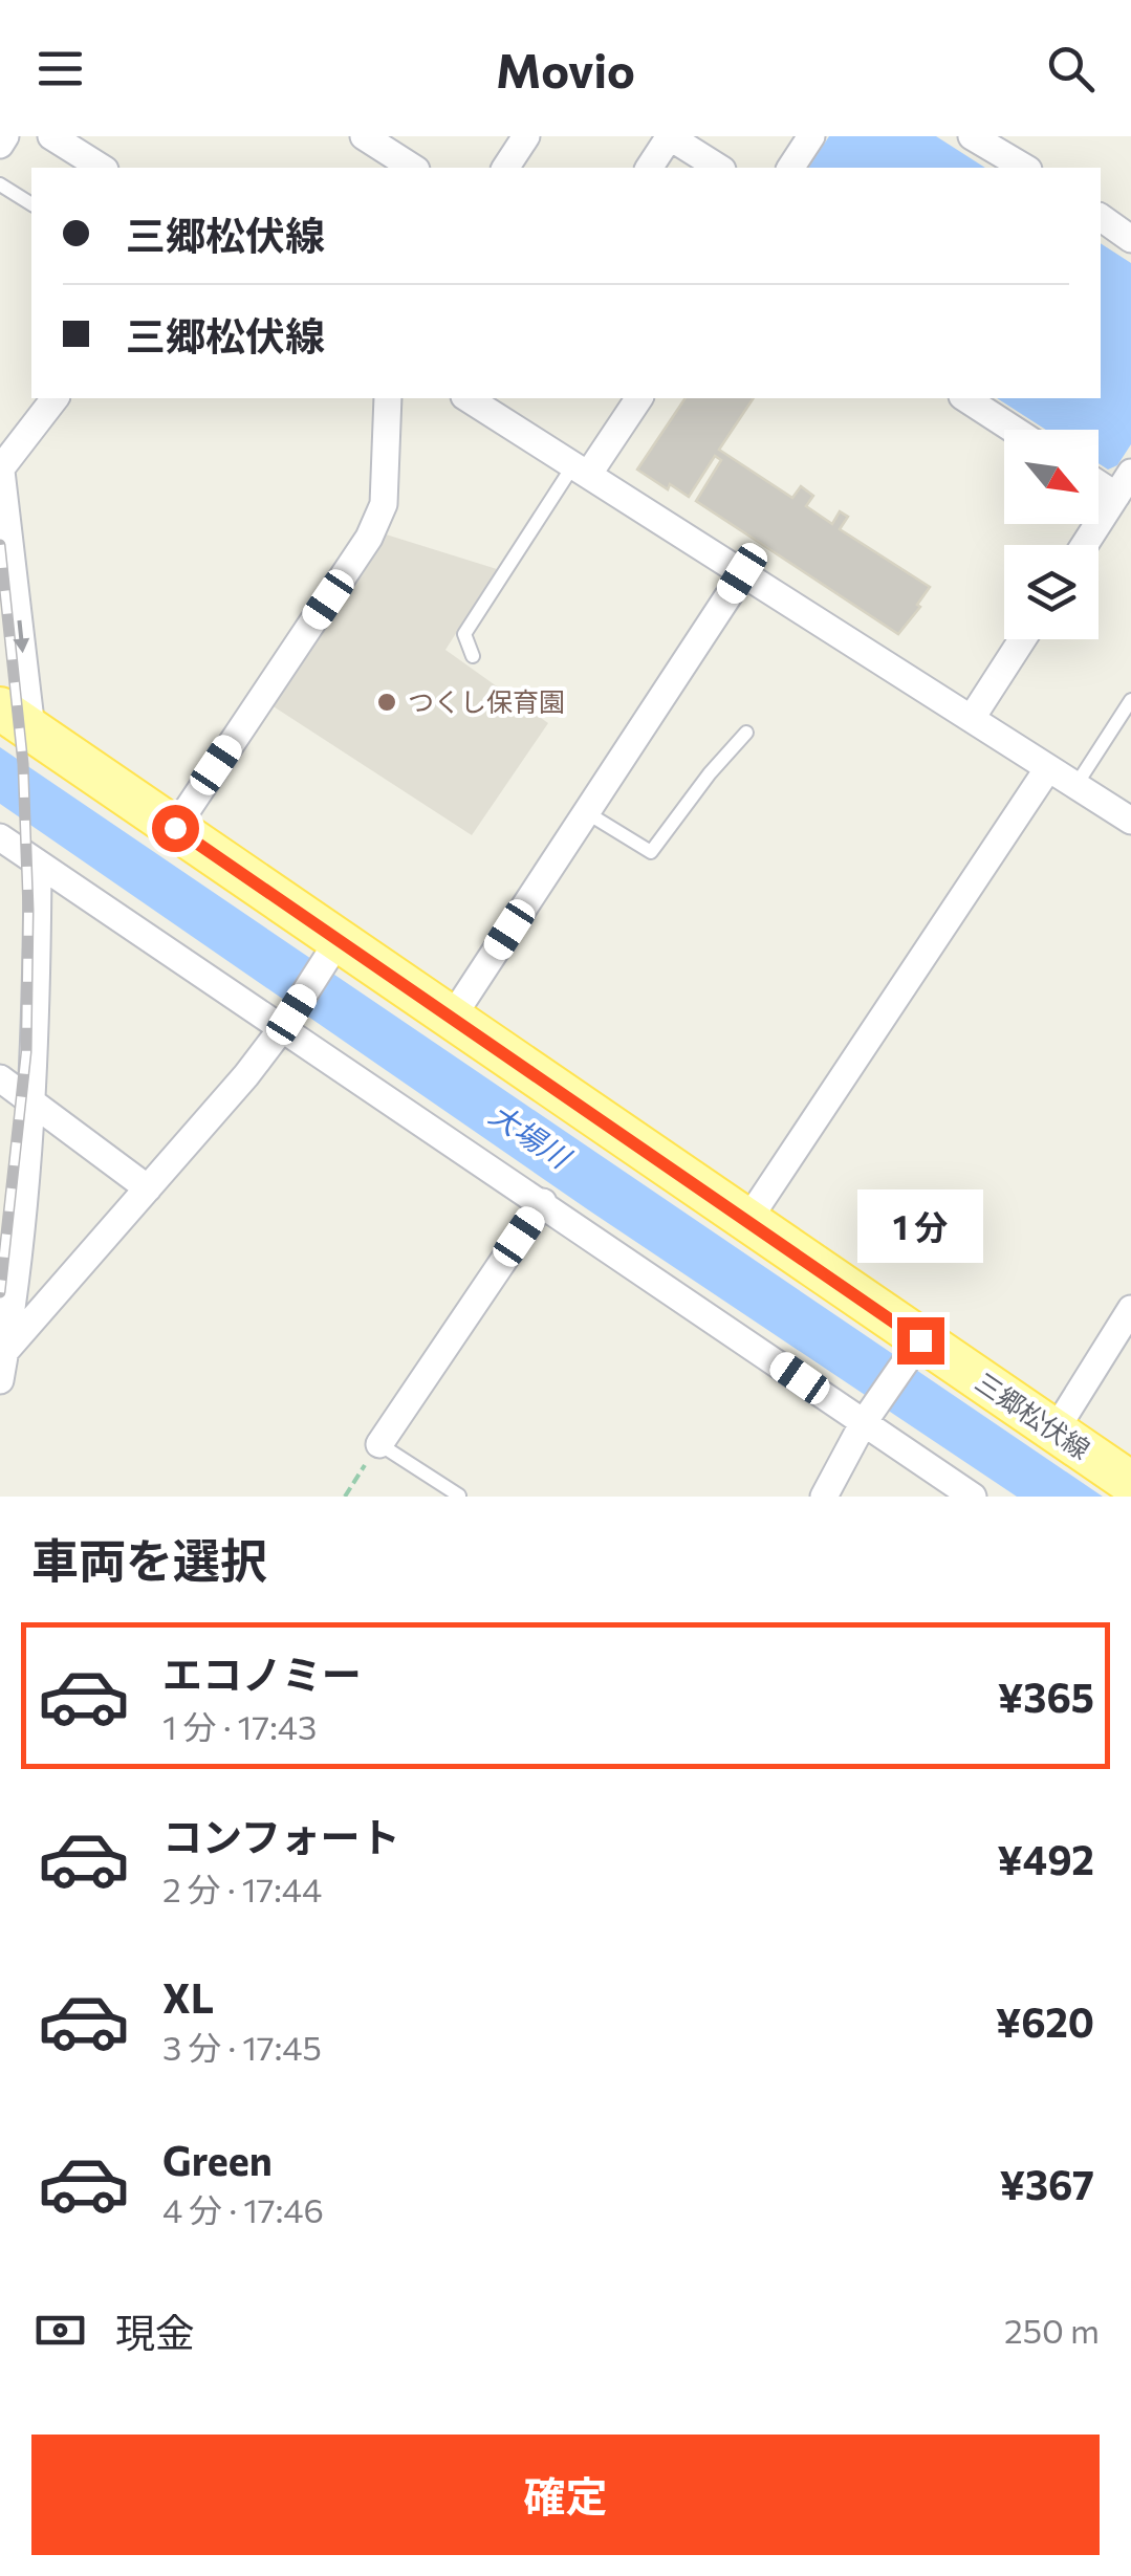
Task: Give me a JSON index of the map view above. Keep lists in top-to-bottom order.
{
  "streets": {
    "main road": ["三郷松伏線"]
  },
  "water": ["大場川"],
  "places": ["つくし保育園"],
  "north": "bottom right",
  "page": {
    "header": "Movio",
    "banner": ["三郷松伏線", "三郷松伏線"],
    "bubble": "1 分",
    "heading": "車両を選択",
    "list": [
      {
        "name": "エコノミー",
        "note": "1 分 · 17:43",
        "value": "¥365"
      },
      {
        "name": "コンフォート",
        "note": "2 分 · 17:44",
        "value": "¥492"
      },
      {
        "name": "XL",
        "note": "3 分 · 17:45",
        "value": "¥620"
      },
      {
        "name": "Green",
        "note": "4 分 · 17:46",
        "value": "¥367"
      }
    ],
    "pay": ["現金", "250 m"],
    "buttons": "確定"
  }
}
